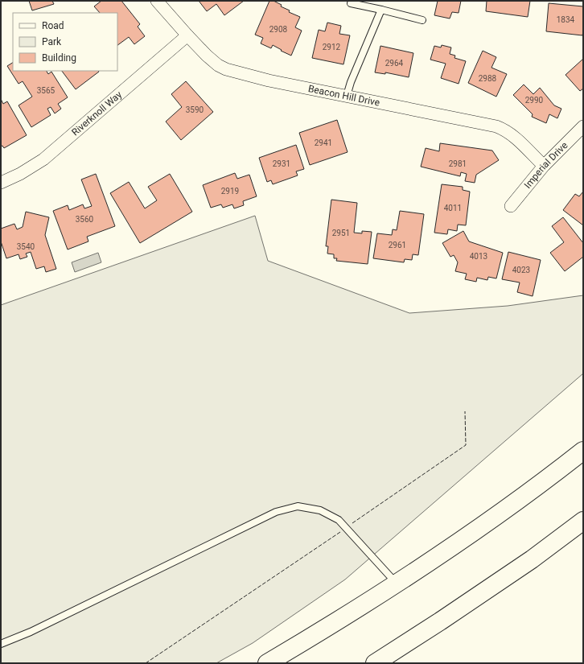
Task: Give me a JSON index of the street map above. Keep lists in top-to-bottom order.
{
  "streets": {
    "street": ["Beacon Hill Drive", "Riverknoll Way", "Imperial Drive"]
  },
  "crossings": [
    ["Beacon Hill Drive", "Riverknoll Way"],
    ["Beacon Hill Drive", "Imperial Drive"]
  ],
  "house_numbers": [
    "1834",
    "2908",
    "2912",
    "2964",
    "2988",
    "3565",
    "2990",
    "3590",
    "2941",
    "2931",
    "2981",
    "2919",
    "4011",
    "3560",
    "2951",
    "2961",
    "3540",
    "4013",
    "4023"
  ],
  "legend": ["Road", "Park", "Building"]
}
